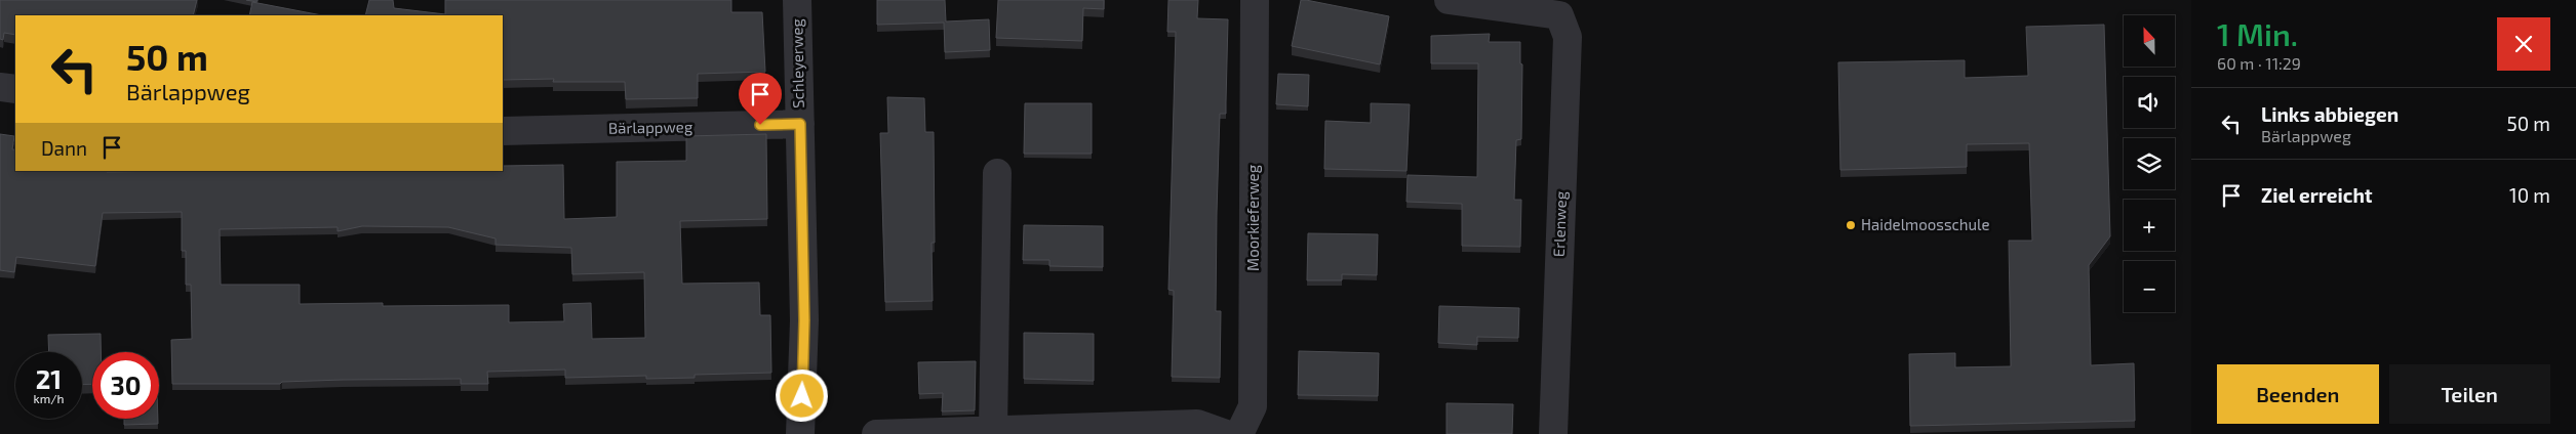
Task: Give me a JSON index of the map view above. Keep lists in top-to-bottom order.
{
  "streets": {
    "street": [
      "Schleyerweg",
      "Bärlappweg",
      "Moorkieferweg",
      "Erlenweg"
    ]
  },
  "crossings": [
    ["Schleyerweg", "Bärlappweg"]
  ],
  "places": ["Haidelmoosschule"],
  "north": "top",
  "page": {
    "heading": ["1 Min.", "60 m · 11:29"],
    "map_buttons": ["+", "−"],
    "turn": ["50 m", "Bärlappweg"],
    "list": [
      {
        "name": "Links abbiegen",
        "note": "Bärlappweg",
        "value": "50 m"
      },
      {
        "name": "Ziel erreicht",
        "value": "10 m"
      }
    ],
    "then": "Dann",
    "speed": "21 km/h",
    "limit": "30",
    "buttons": ["Beenden", "Teilen"]
  }
}
